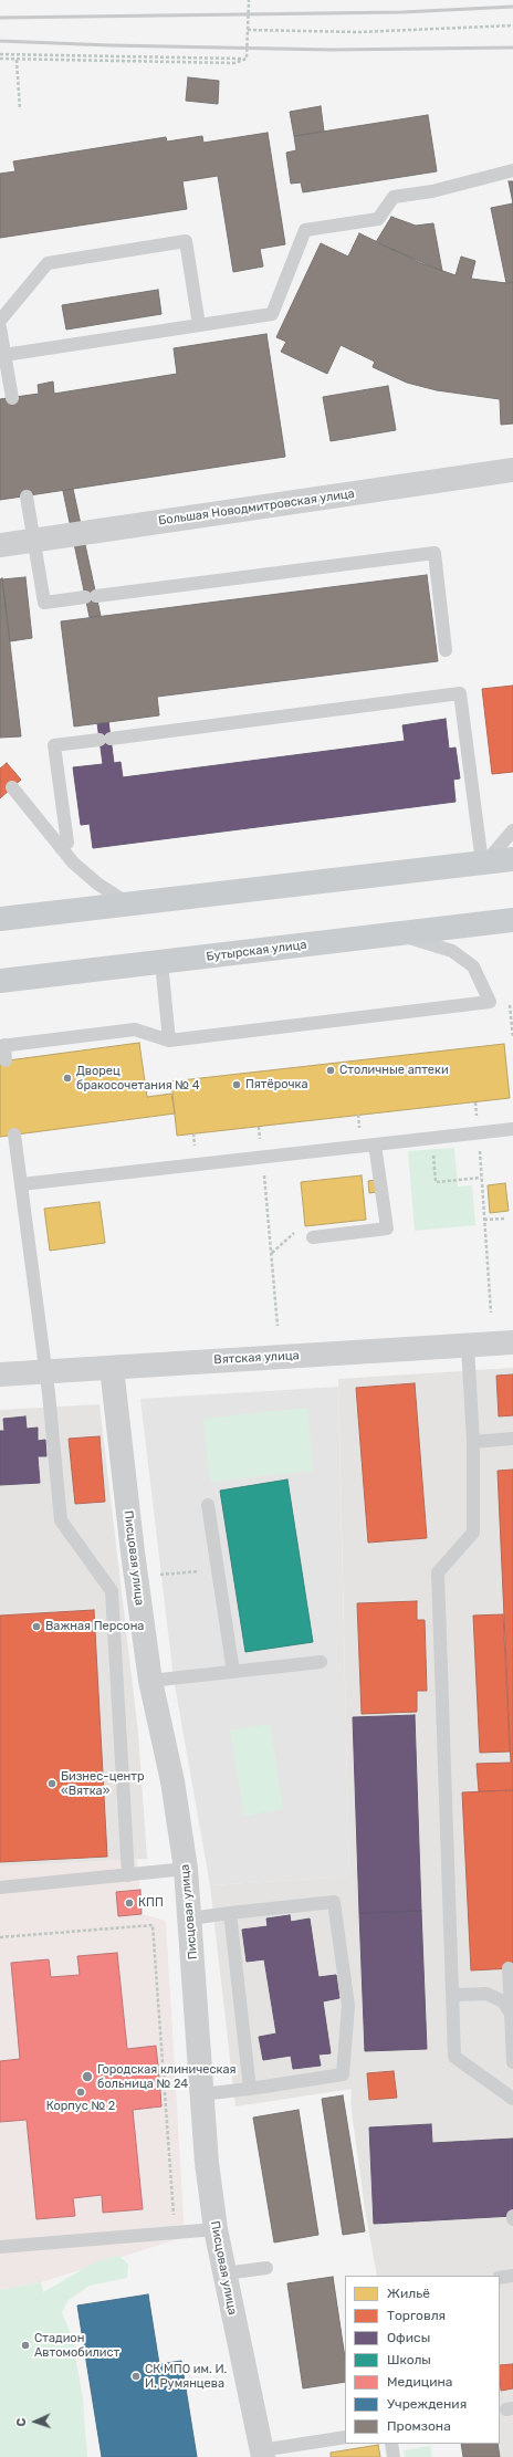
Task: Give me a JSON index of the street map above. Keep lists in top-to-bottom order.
{
  "streets": {
    "main road": ["Бутырская улица"],
    "street": ["Большая Новодмитровская улица", "Вятская улица", "Писцовая улица"]
  },
  "crossings": [
    ["Вятская улица", "Писцовая улица"]
  ],
  "places": [
    "Столичные аптеки",
    "Дворец бракосочетания № 4",
    "Пятёрочка",
    "Важная Персона",
    "Бизнес-центр «Вятка»",
    "КПП",
    "Городская клиническая больница № 24",
    "Корпус № 2",
    "Стадион Автомобилист",
    "СК МПО им. И. И. Румянцева"
  ],
  "legend": [
    "Жильё",
    "Торговля",
    "Офисы",
    "Школы",
    "Медицина",
    "Учреждения",
    "Промзона"
  ],
  "north": "left"
}
